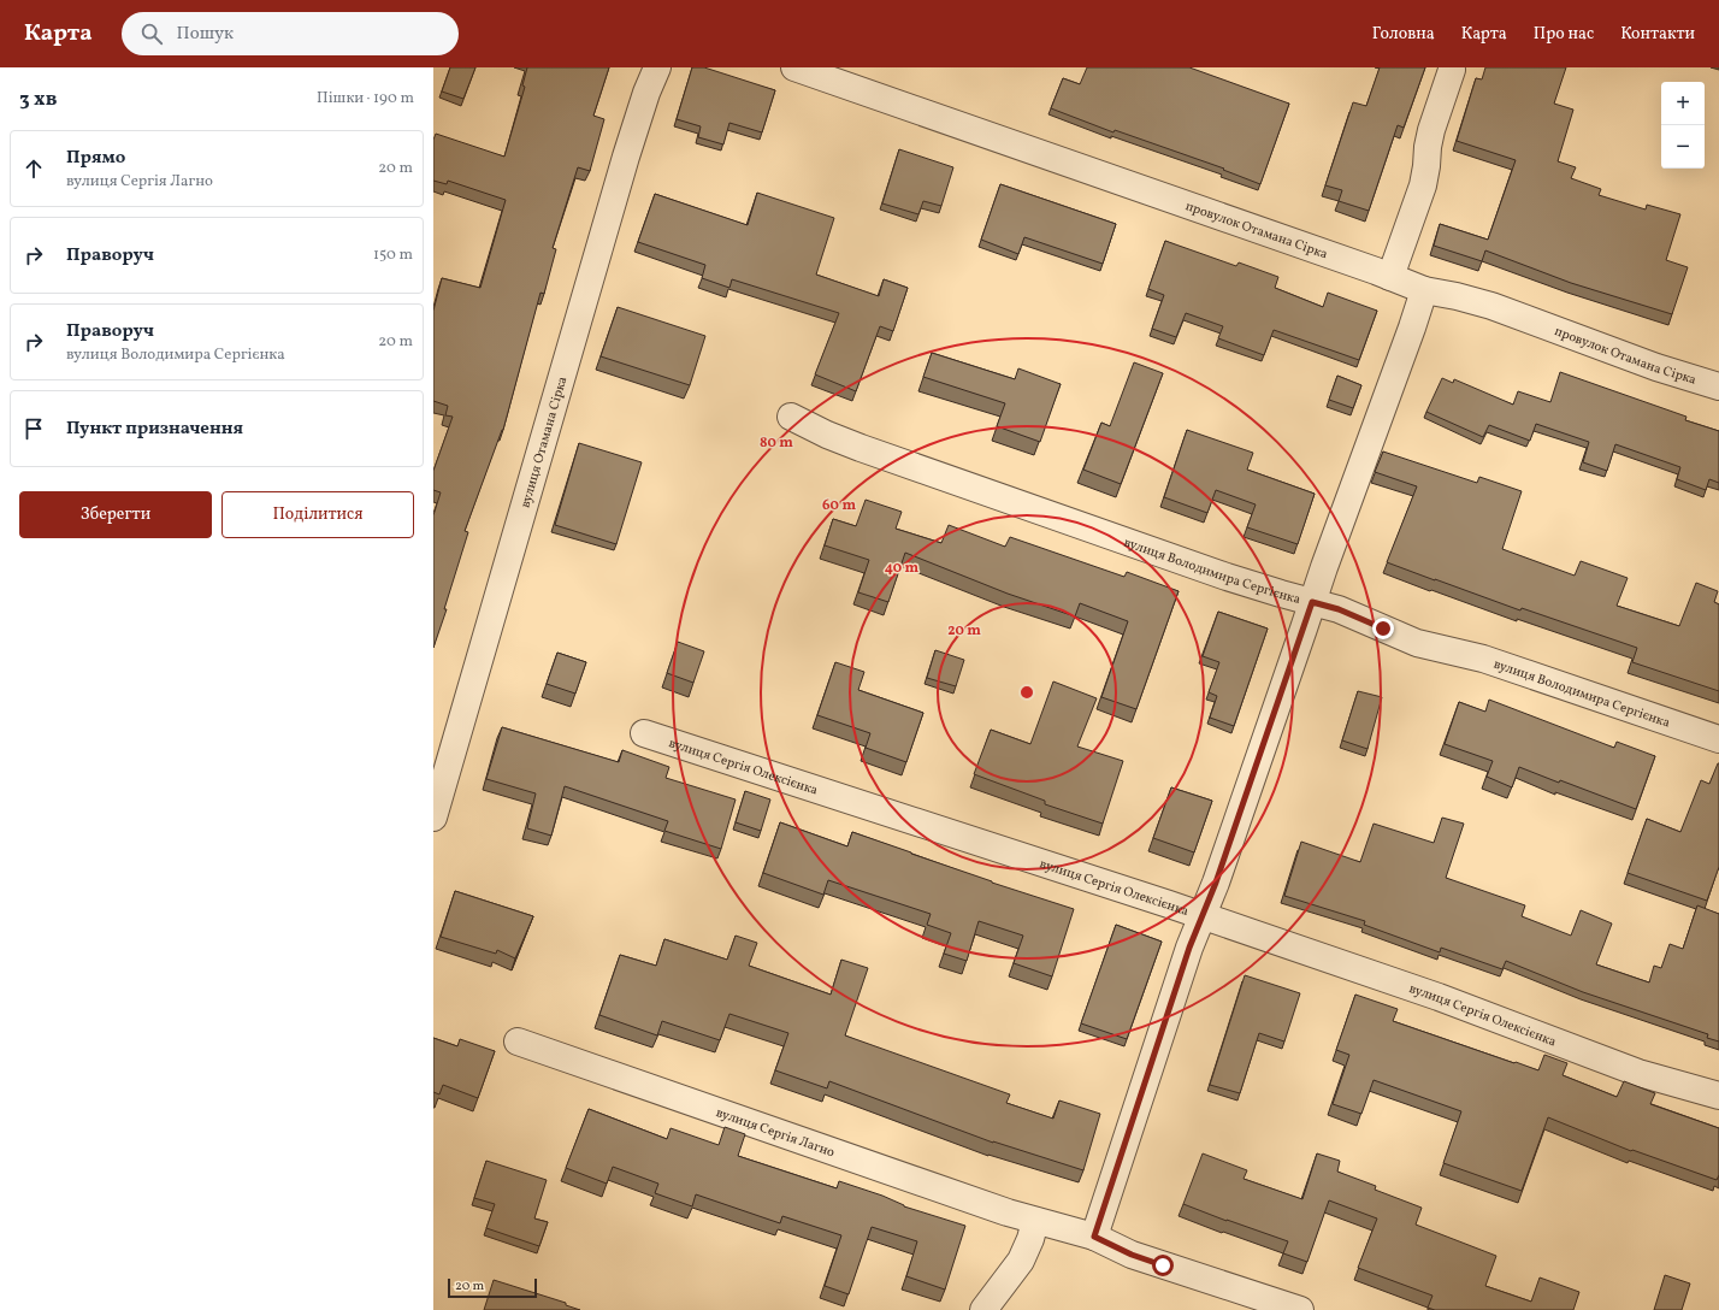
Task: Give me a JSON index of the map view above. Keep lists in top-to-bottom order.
{
  "streets": {
    "street": [
      "провулок Отамана Сірка",
      "вулиця Отамана Сірка",
      "вулиця Володимира Сергієнка",
      "вулиця Сергія Олексієнка",
      "вулиця Сергія Лагно"
    ]
  },
  "scale_bar": "20 m",
  "page": {
    "header": "Карта",
    "search": "Пошук",
    "nav": [
      "Головна",
      "Карта",
      "Про нас",
      "Контакти"
    ],
    "heading": ["3 хв", "Пішки · 190 m"],
    "map_buttons": ["+", "−"],
    "list": [
      ["Прямо", "вулиця Сергія Лагно", "20 m"],
      ["Праворуч", "150 m"],
      ["Праворуч", "вулиця Володимира Сергієнка", "20 m"],
      "Пункт призначення"
    ],
    "buttons": ["Зберегти", "Поділитися"],
    "scale": "20 m"
  },
  "rings": [
    "80 m",
    "60 m",
    "40 m",
    "20 m"
  ]
}
